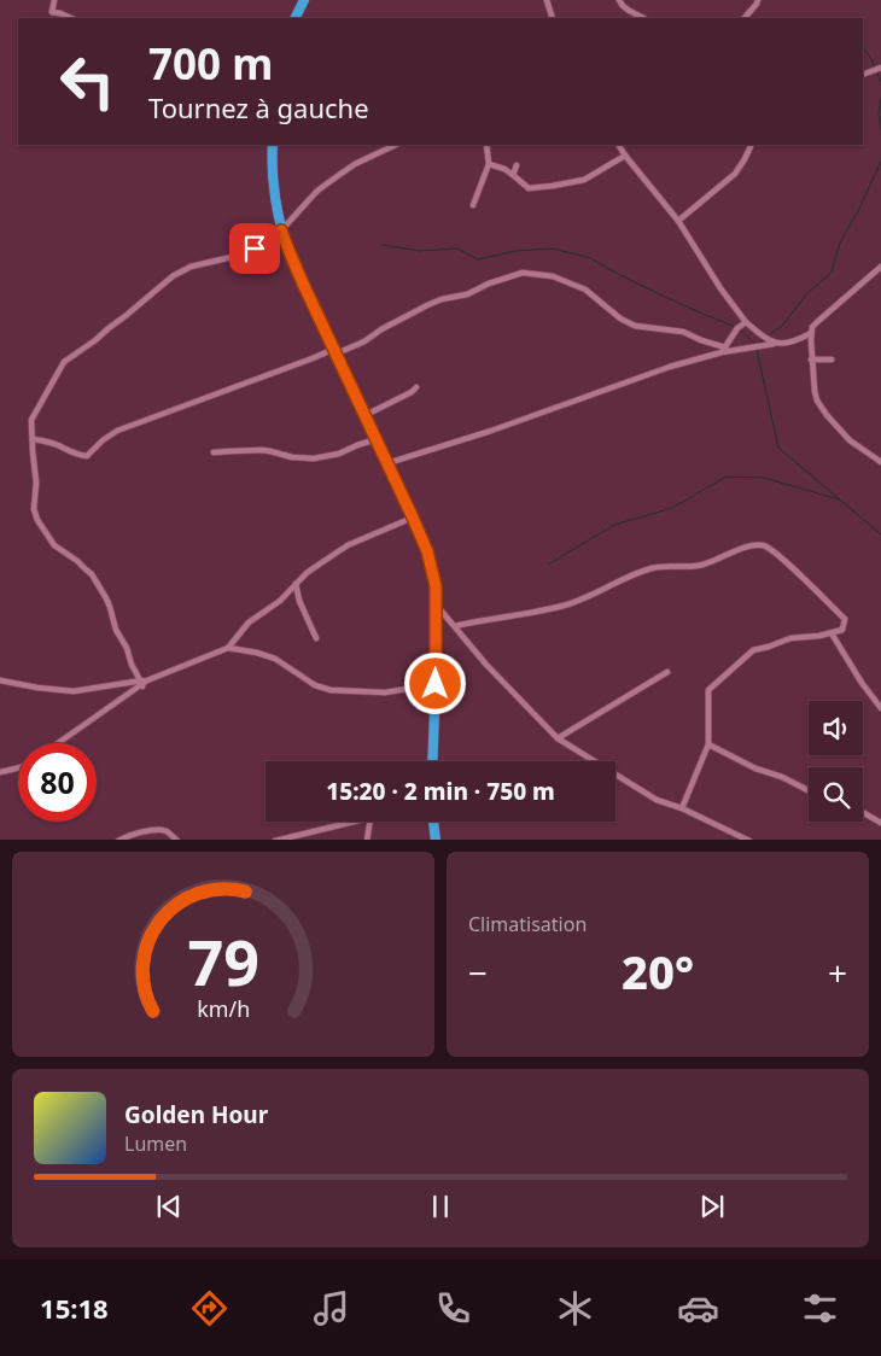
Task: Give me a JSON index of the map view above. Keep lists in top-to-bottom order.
{
  "page": {
    "turn": ["700 m", "Tournez à gauche"],
    "limit": "80",
    "trip": "15:20 · 2 min · 750 m",
    "tile": "Climatisation",
    "heat": ["−", "20°", "+"],
    "song": ["Golden Hour", "Lumen"],
    "tabs": "15:18",
    "gauge": ["79", "km/h"]
  }
}
